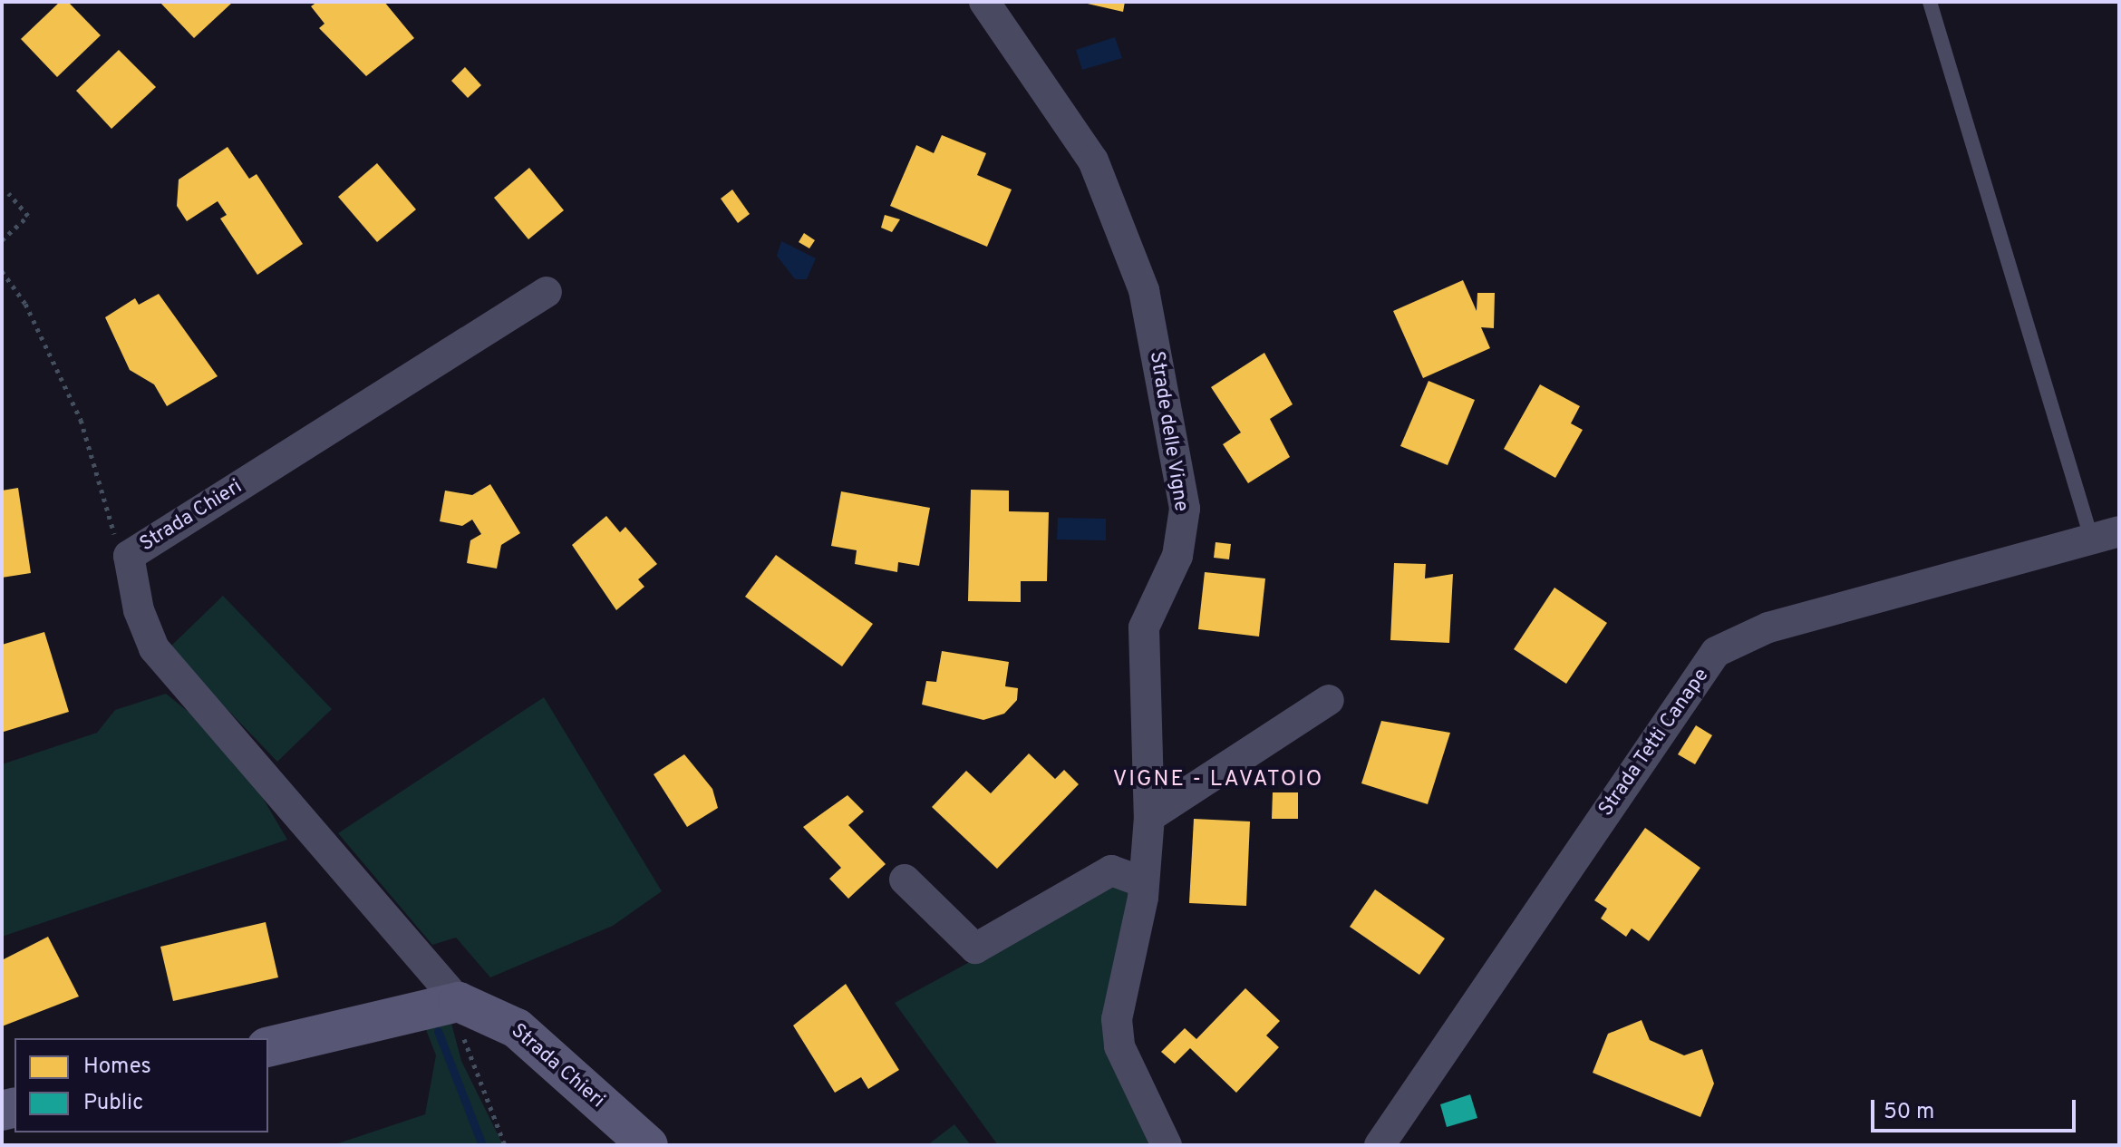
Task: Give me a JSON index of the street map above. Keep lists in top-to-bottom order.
{
  "streets": {
    "main road": ["Strada Chieri"],
    "street": ["Strade delle Vigne", "Strada Tetti Canape"]
  },
  "districts": ["VIGNE - LAVATOIO"],
  "legend": ["Homes", "Public"],
  "scale_bar": "50 m"
}
